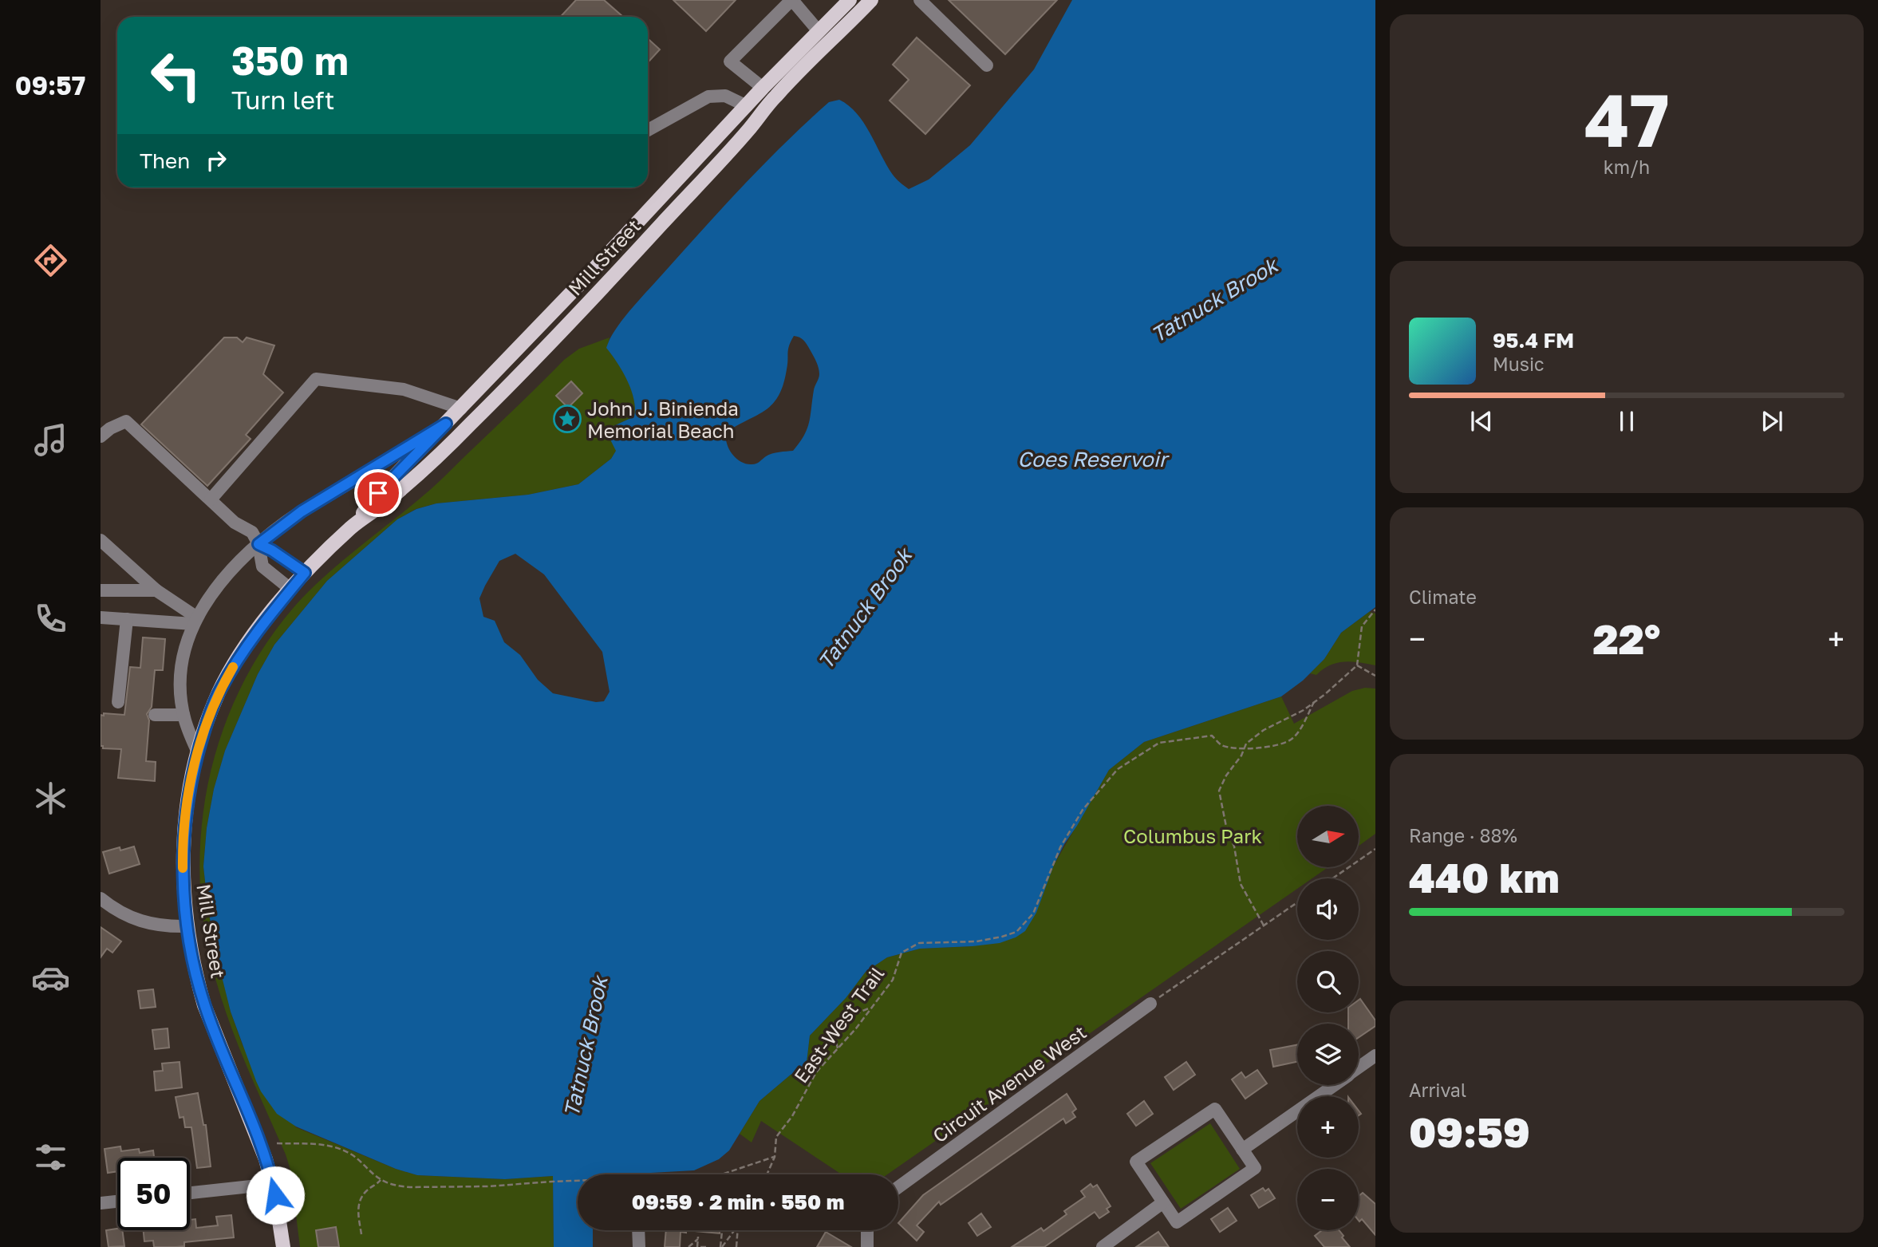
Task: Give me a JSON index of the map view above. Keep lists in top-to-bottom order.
{
  "streets": {
    "main road": ["Mill Street"],
    "street": ["Circuit Avenue West"],
    "path": ["East-West Trail"]
  },
  "water": ["Tatnuck Brook", "Coes Reservoir"],
  "parks": ["Columbus Park"],
  "places": {
    "place": ["John J. Binienda Memorial Beach"]
  },
  "north": "right",
  "page": {
    "tabs": "09:57",
    "tile": [
      ["47", "km/h"],
      "Climate",
      ["Range · 88%", "440 km"],
      ["Arrival", "09:59"]
    ],
    "turn": ["350 m", "Turn left"],
    "then": "Then",
    "song": ["95.4 FM", "Music"],
    "heat": ["−", "22°", "+"],
    "map_buttons": ["+", "−"],
    "limit": "50",
    "trip": "09:59 · 2 min · 550 m"
  }
}
